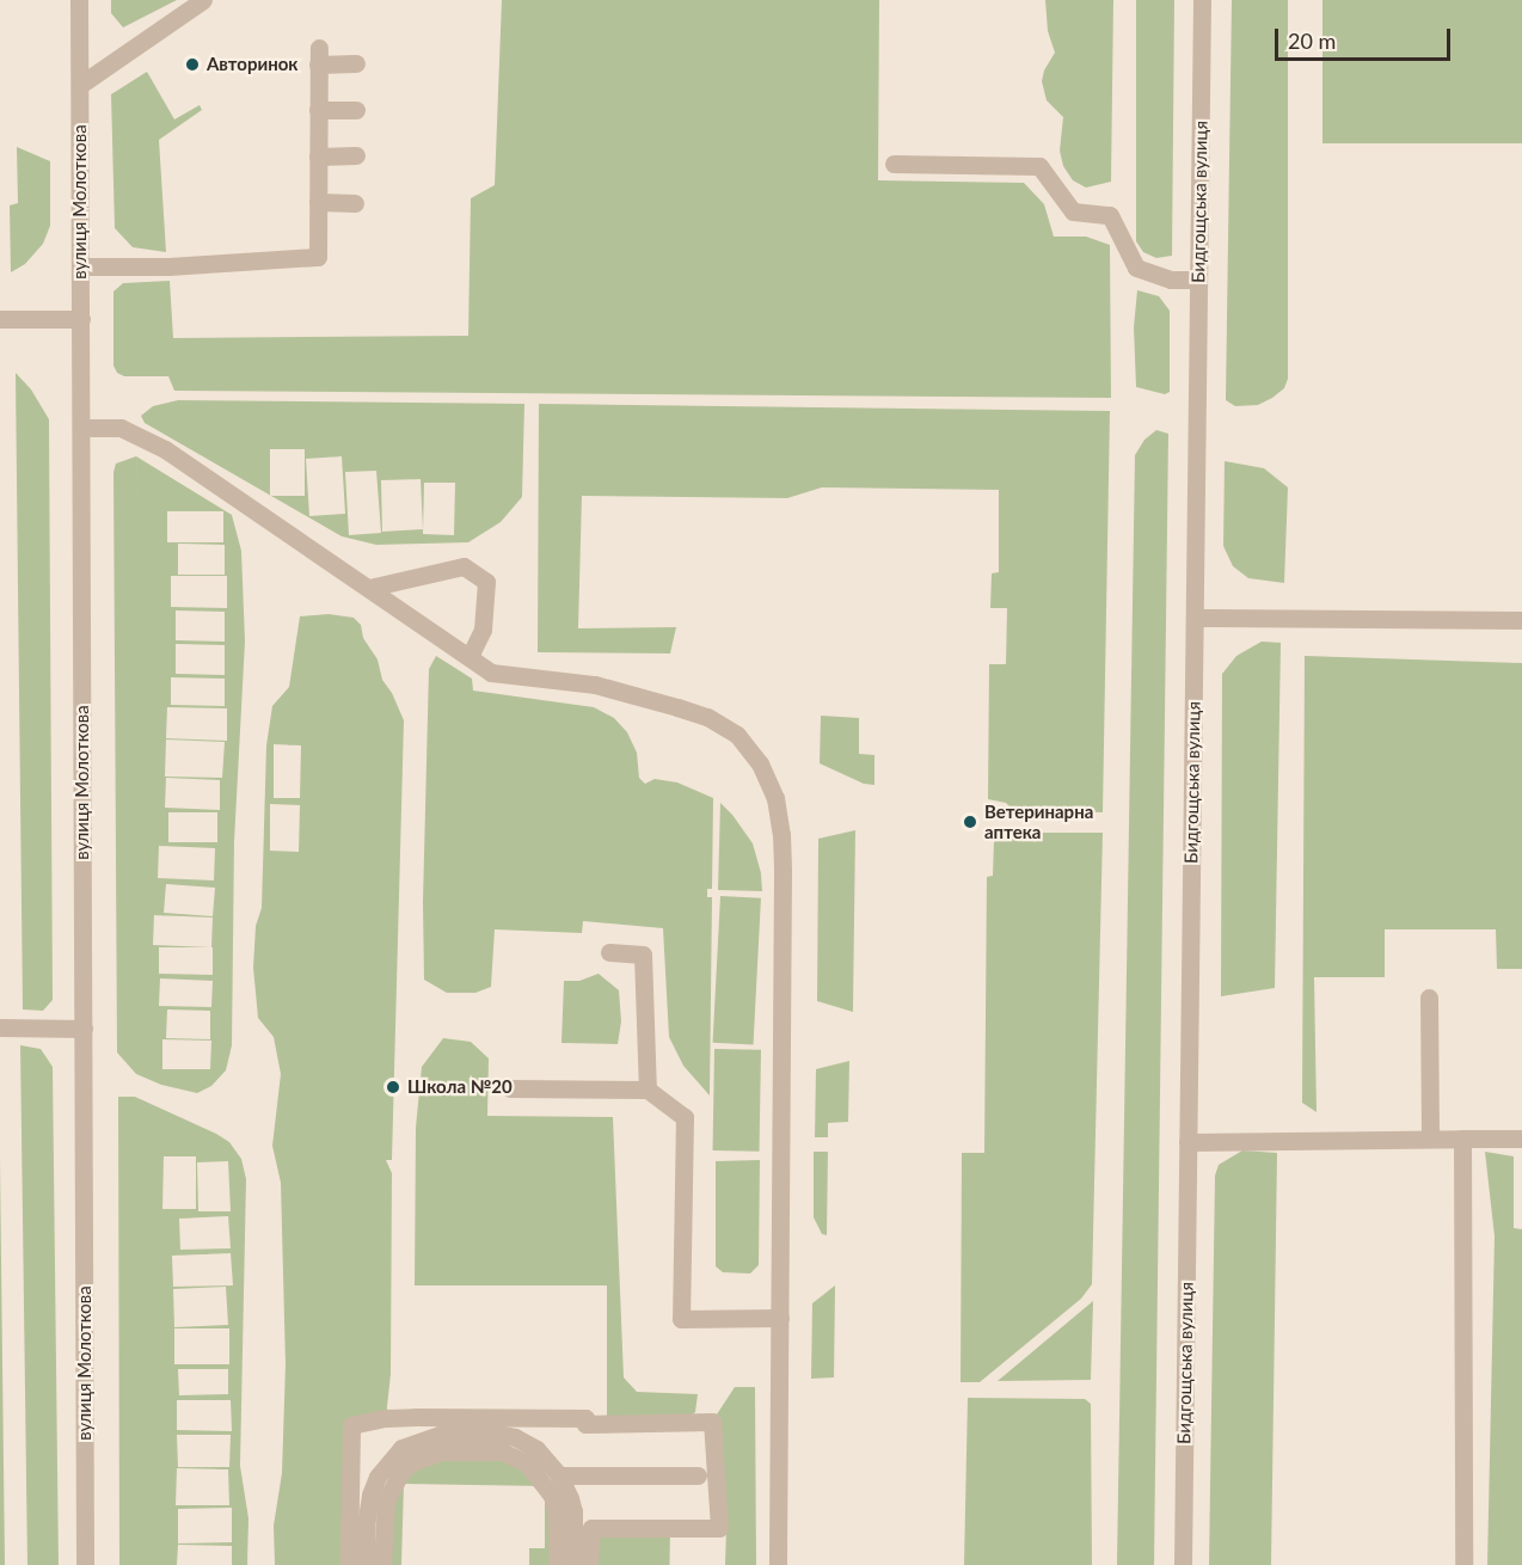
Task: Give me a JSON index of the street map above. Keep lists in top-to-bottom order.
{
  "streets": {
    "street": ["вулиця Молоткова", "Бидгощська вулиця"]
  },
  "places": ["Авторинок", "Ветеринарна аптека", "Школа №20"],
  "scale_bar": "20 m"
}
